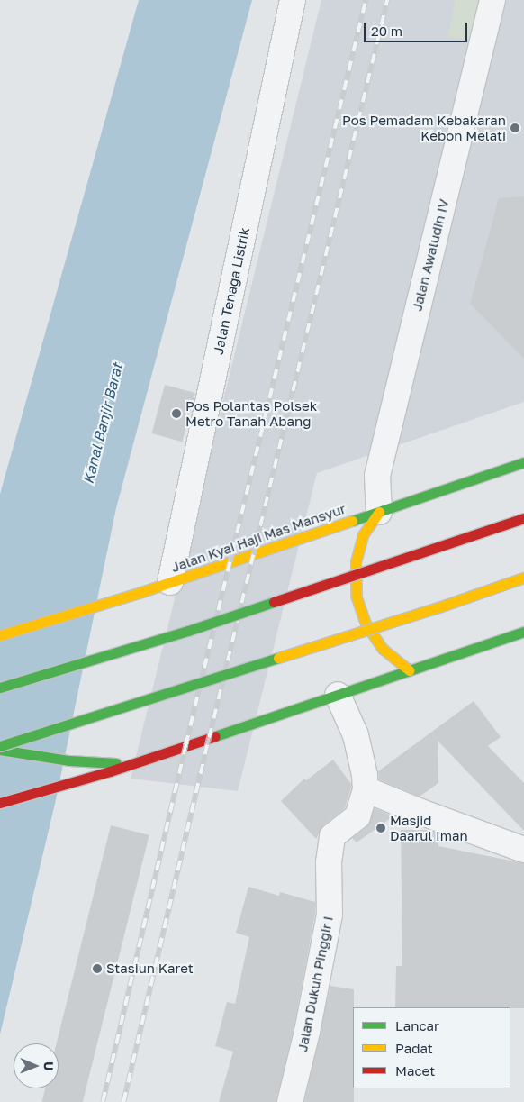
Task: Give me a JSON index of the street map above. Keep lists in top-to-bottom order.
{
  "streets": {
    "main road": ["Jalan Kyai Haji Mas Mansyur"],
    "street": ["Jalan Awaludin IV", "Jalan Tenaga Listrik", "Jalan Dukuh Pinggir I"]
  },
  "crossings": [
    ["Jalan Awaludin IV", "Jalan Kyai Haji Mas Mansyur"],
    ["Jalan Tenaga Listrik", "Jalan Kyai Haji Mas Mansyur"]
  ],
  "water": ["Kanal Banjir Barat"],
  "places": [
    "Pos Pemadam Kebakaran Kebon Melati",
    "Pos Polantas Polsek Metro Tanah Abang",
    "Masjid Daarul Iman",
    "Stasiun Karet"
  ],
  "legend": ["Lancar", "Padat", "Macet"],
  "scale_bar": "20 m",
  "north": "right"
}
